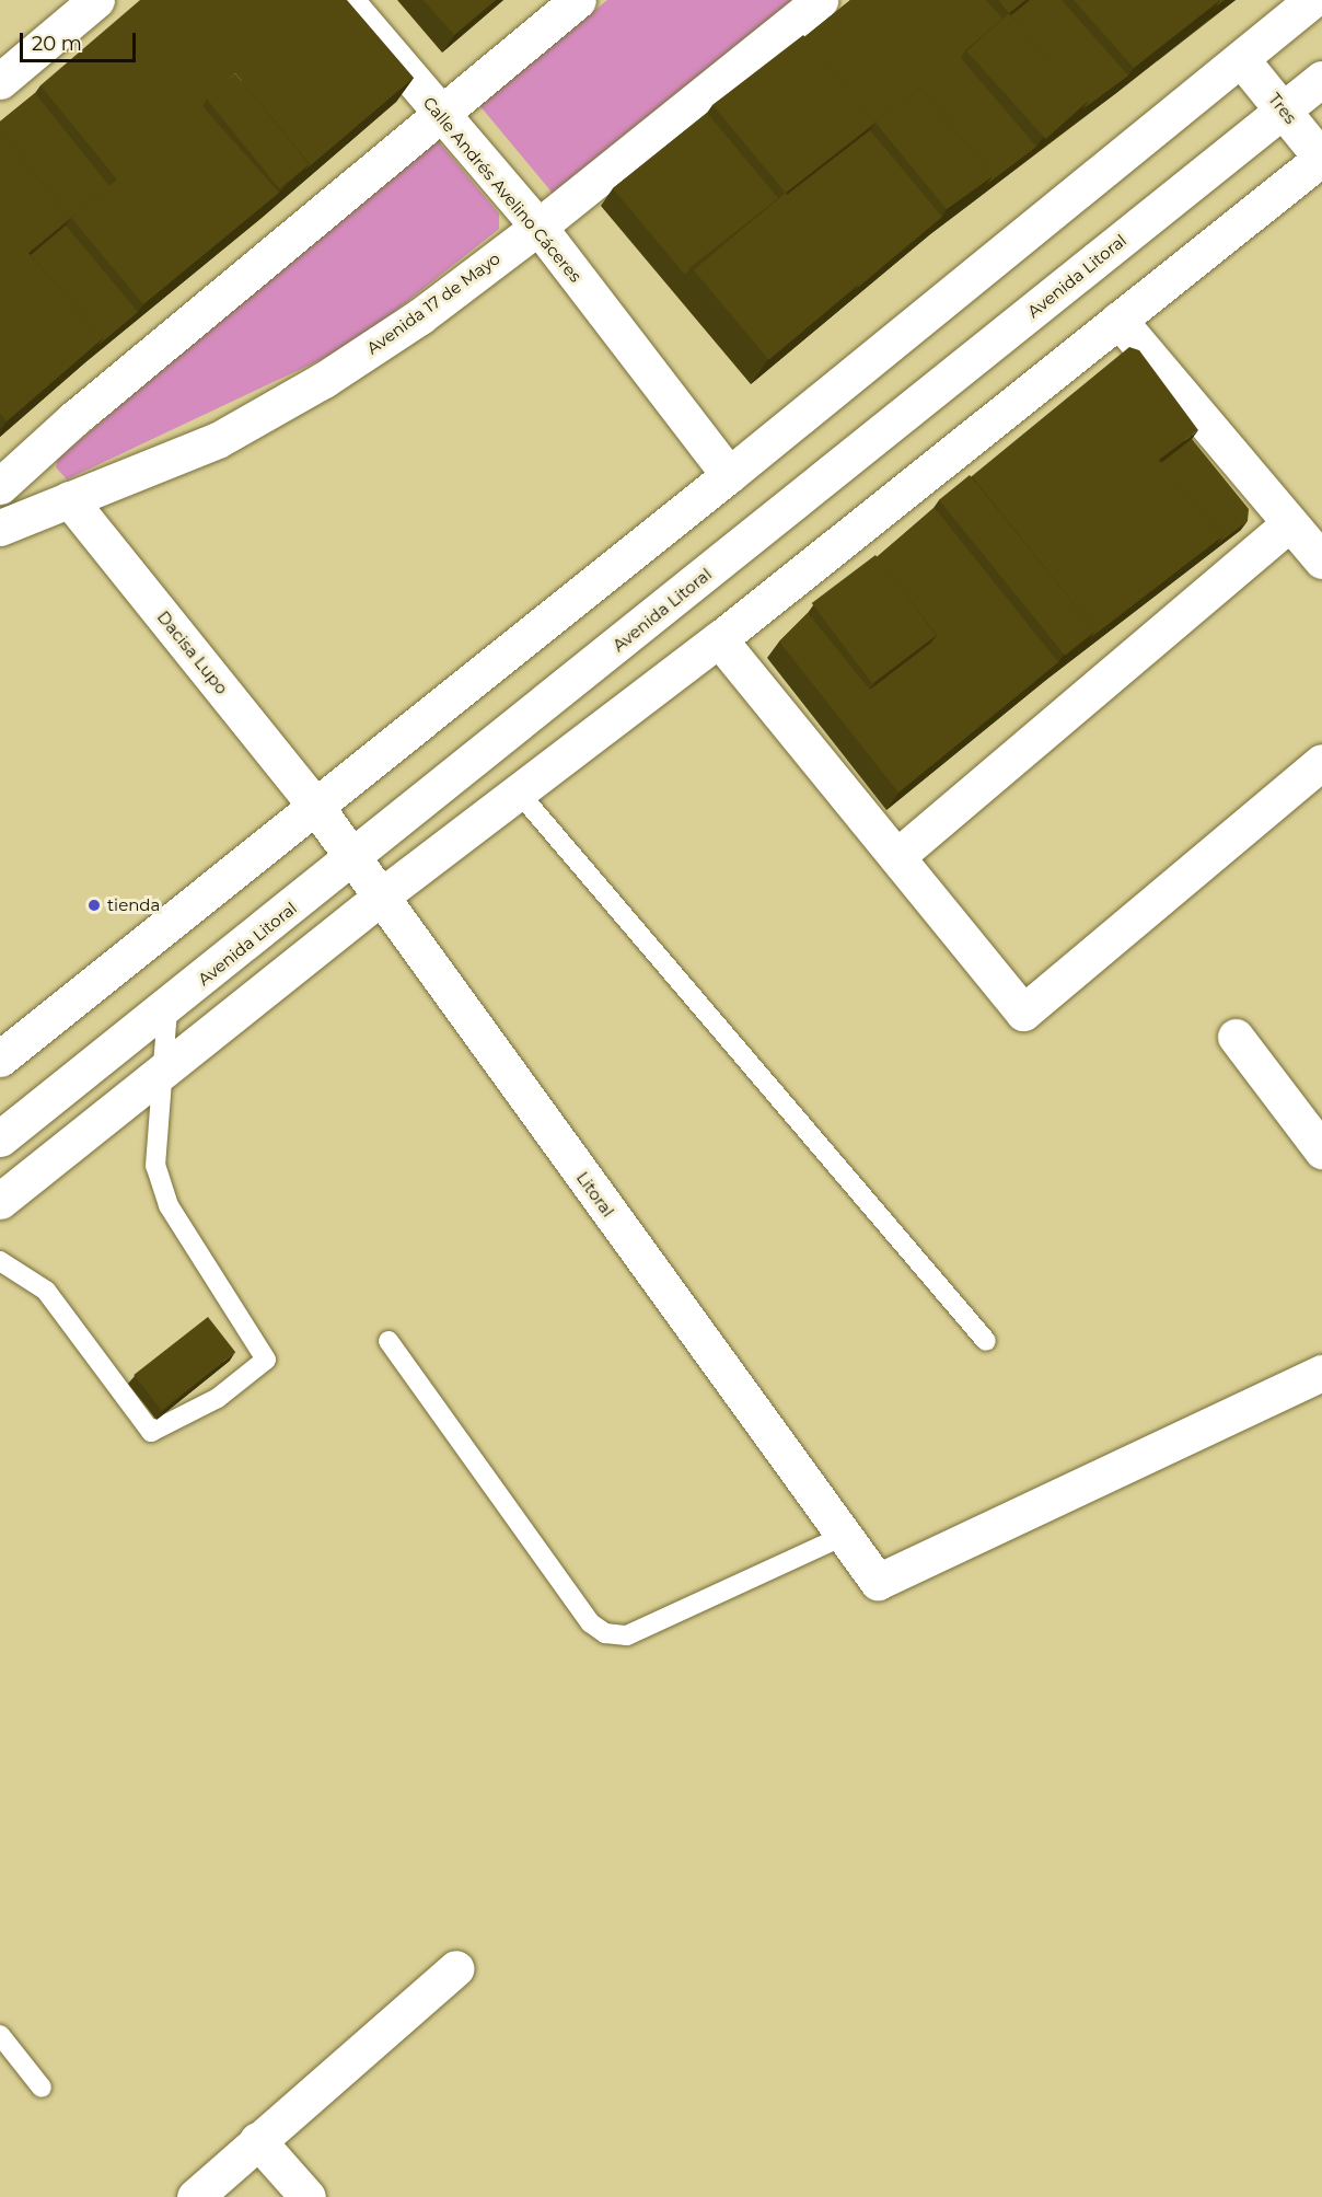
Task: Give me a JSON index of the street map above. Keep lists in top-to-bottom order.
{
  "streets": {
    "street": [
      "Tres",
      "Calle Andrés Avelino Cáceres",
      "Avenida Litoral",
      "Avenida 17 de Mayo",
      "Dacisa Lupo",
      "Litoral"
    ]
  },
  "crossings": [
    ["Tres", "Avenida Litoral"],
    ["Calle Andrés Avelino Cáceres", "Avenida 17 de Mayo"],
    ["Avenida Litoral", "Litoral"],
    ["Avenida 17 de Mayo", "Dacisa Lupo"],
    ["Dacisa Lupo", "Litoral"]
  ],
  "places": ["tienda"],
  "scale_bar": "20 m"
}
